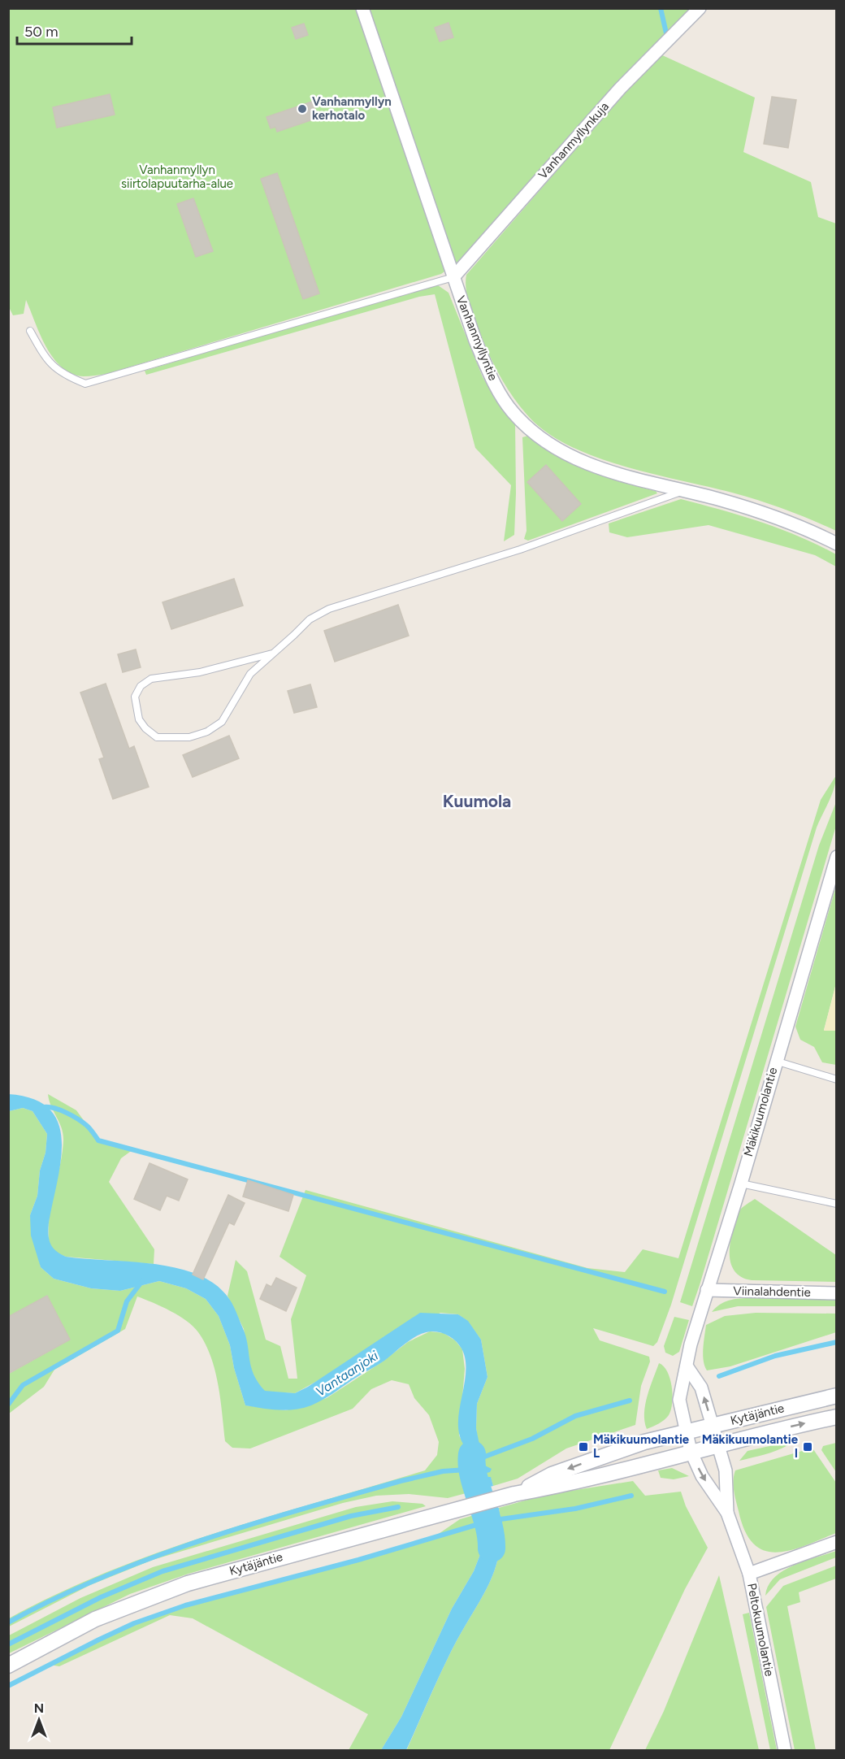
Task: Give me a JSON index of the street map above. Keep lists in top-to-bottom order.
{
  "streets": {
    "street": [
      "Vanhanmyllynkuja",
      "Vanhanmyllyntie",
      "Mäkikuumolantie",
      "Viinalahdentie",
      "Kytäjäntie",
      "Peltokuumolantie"
    ]
  },
  "crossings": [
    ["Vanhanmyllynkuja", "Vanhanmyllyntie"],
    ["Mäkikuumolantie", "Viinalahdentie"],
    ["Mäkikuumolantie", "Kytäjäntie"],
    ["Mäkikuumolantie", "Peltokuumolantie"],
    ["Kytäjäntie", "Peltokuumolantie"]
  ],
  "districts": ["Kuumola"],
  "water": ["Vantaanjoki"],
  "parks": ["Vanhanmyllyn siirtolapuutarha-alue"],
  "places": {
    "other": ["Vanhanmyllyn kerhotalo"],
    "transit": ["Mäkikuumolantie L", "Mäkikuumolantie I"]
  },
  "scale_bar": "50 m",
  "north": "top"
}
